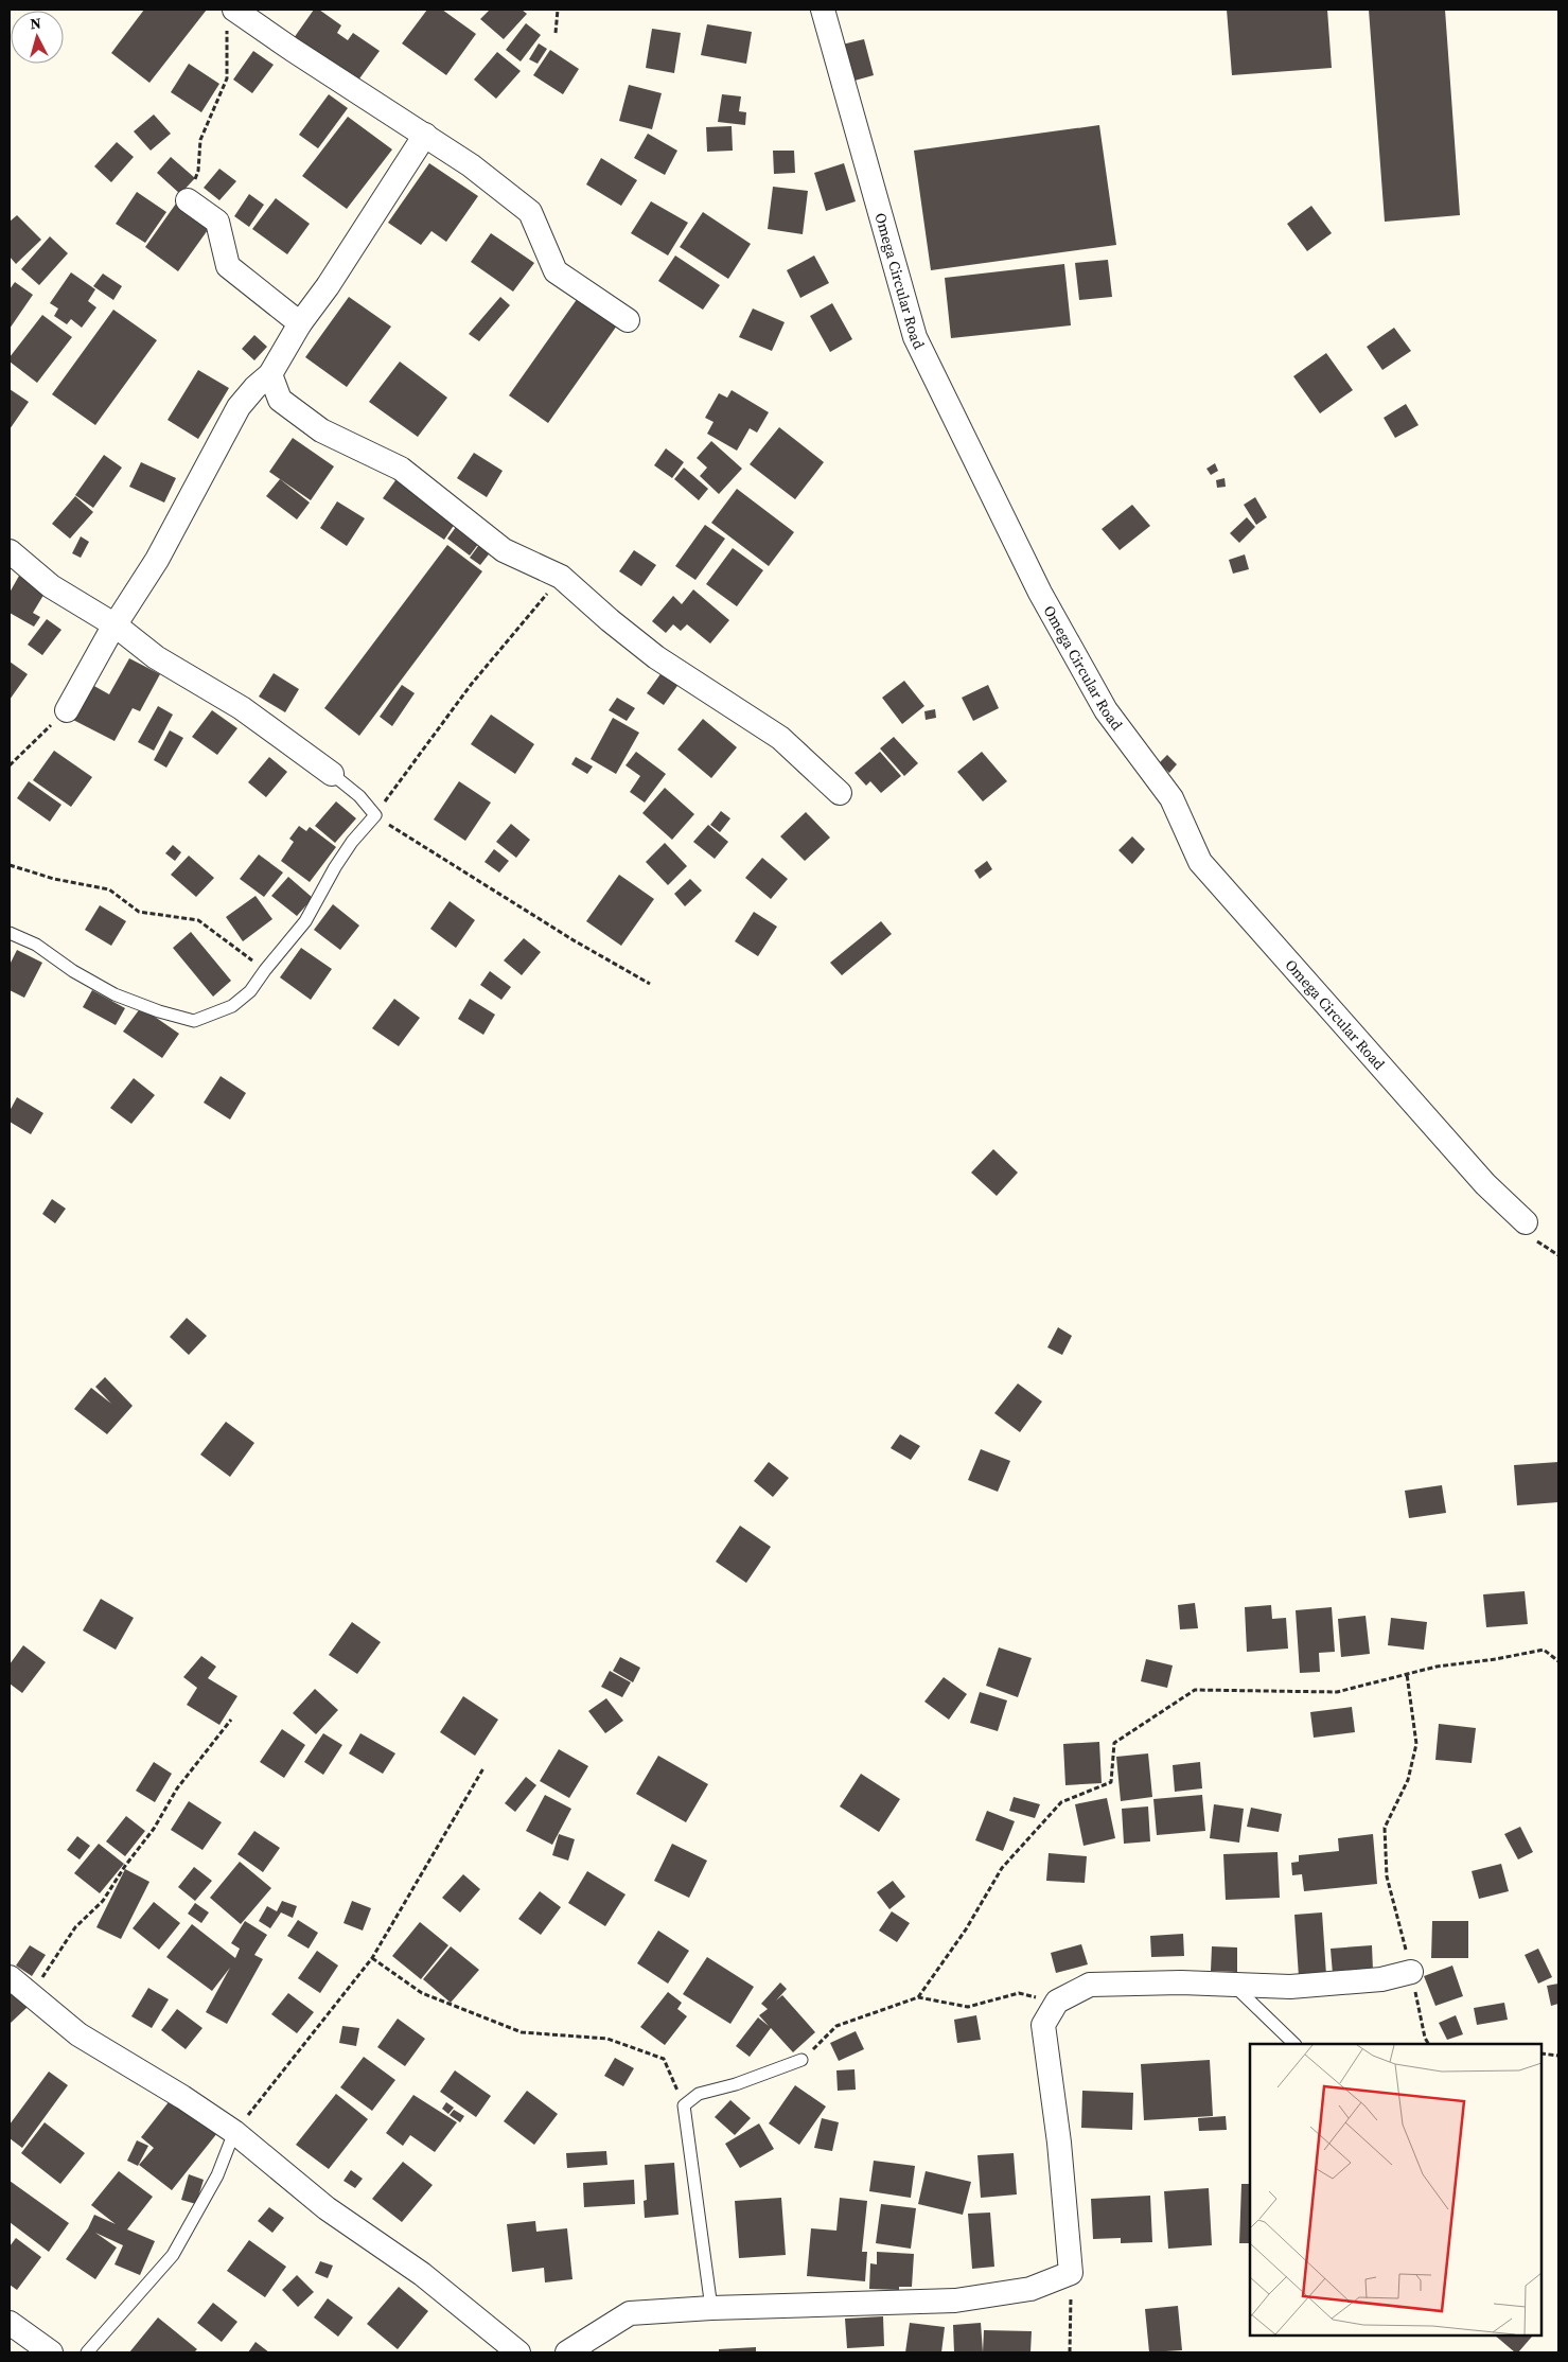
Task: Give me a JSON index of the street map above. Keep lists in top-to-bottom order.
{
  "streets": {
    "street": ["Omega Circular Road"]
  },
  "north": "top"
}
